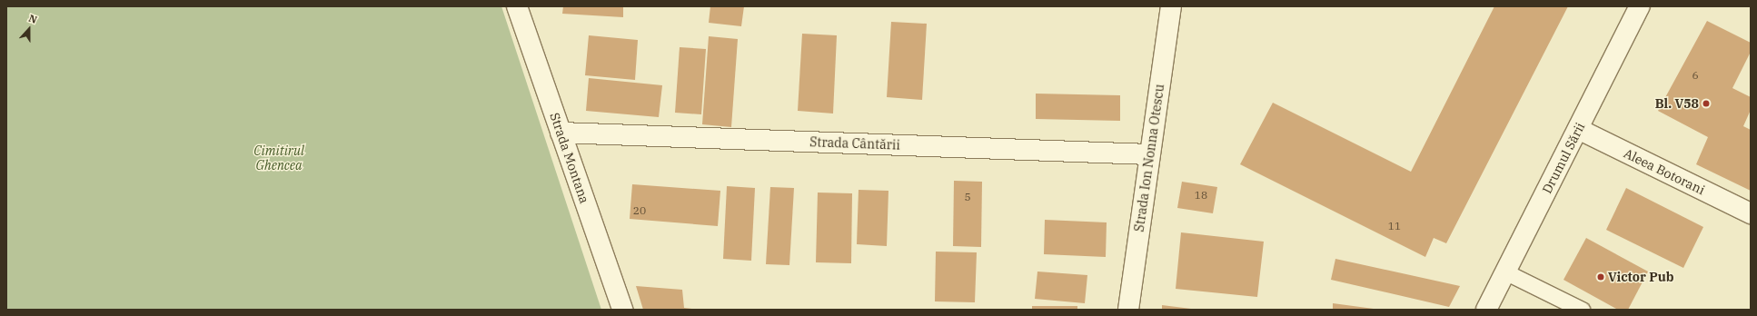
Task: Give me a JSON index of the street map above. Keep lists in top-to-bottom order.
{
  "streets": {
    "street": [
      "Strada Cântării",
      "Strada Montana",
      "Strada Ion Nonna Otescu",
      "Drumul Sării",
      "Aleea Botorani"
    ]
  },
  "crossings": [
    ["Strada Cântării", "Strada Montana"],
    ["Strada Cântării", "Strada Ion Nonna Otescu"],
    ["Drumul Sării", "Aleea Botorani"]
  ],
  "parks": ["Cimitirul Ghencea"],
  "places": ["Bl. V58", "Victor Pub"],
  "house_numbers": [
    "6",
    "18",
    "5",
    "20",
    "11"
  ],
  "north": "top"
}
